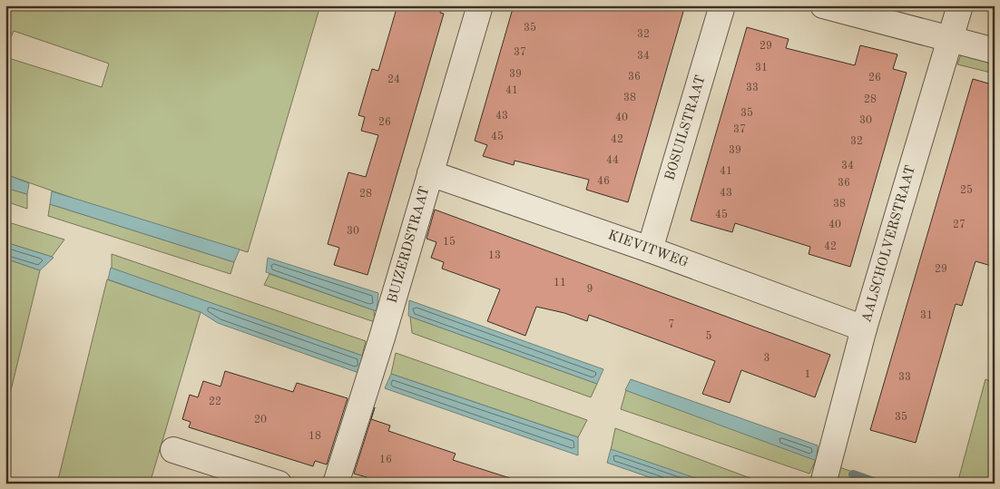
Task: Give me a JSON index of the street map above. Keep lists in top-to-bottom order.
{
  "streets": {
    "street": [
      "BOSUILSTRAAT",
      "AALSCHOLVERSTRAAT",
      "BUIZERDSTRAAT",
      "KIEVITWEG"
    ]
  },
  "crossings": [
    ["BOSUILSTRAAT", "KIEVITWEG"],
    ["AALSCHOLVERSTRAAT", "KIEVITWEG"],
    ["BUIZERDSTRAAT", "KIEVITWEG"]
  ],
  "house_numbers": [
    "35",
    "32",
    "29",
    "37",
    "34",
    "31",
    "39",
    "36",
    "26",
    "24",
    "33",
    "41",
    "38",
    "28",
    "35",
    "43",
    "40",
    "30",
    "26",
    "37",
    "45",
    "42",
    "32",
    "39",
    "44",
    "34",
    "41",
    "46",
    "36",
    "25",
    "43",
    "28",
    "38",
    "45",
    "40",
    "27",
    "30",
    "15",
    "42",
    "13",
    "29",
    "11",
    "9",
    "31",
    "7",
    "5",
    "3",
    "1",
    "33",
    "22",
    "35",
    "20",
    "18",
    "16"
  ]
}
